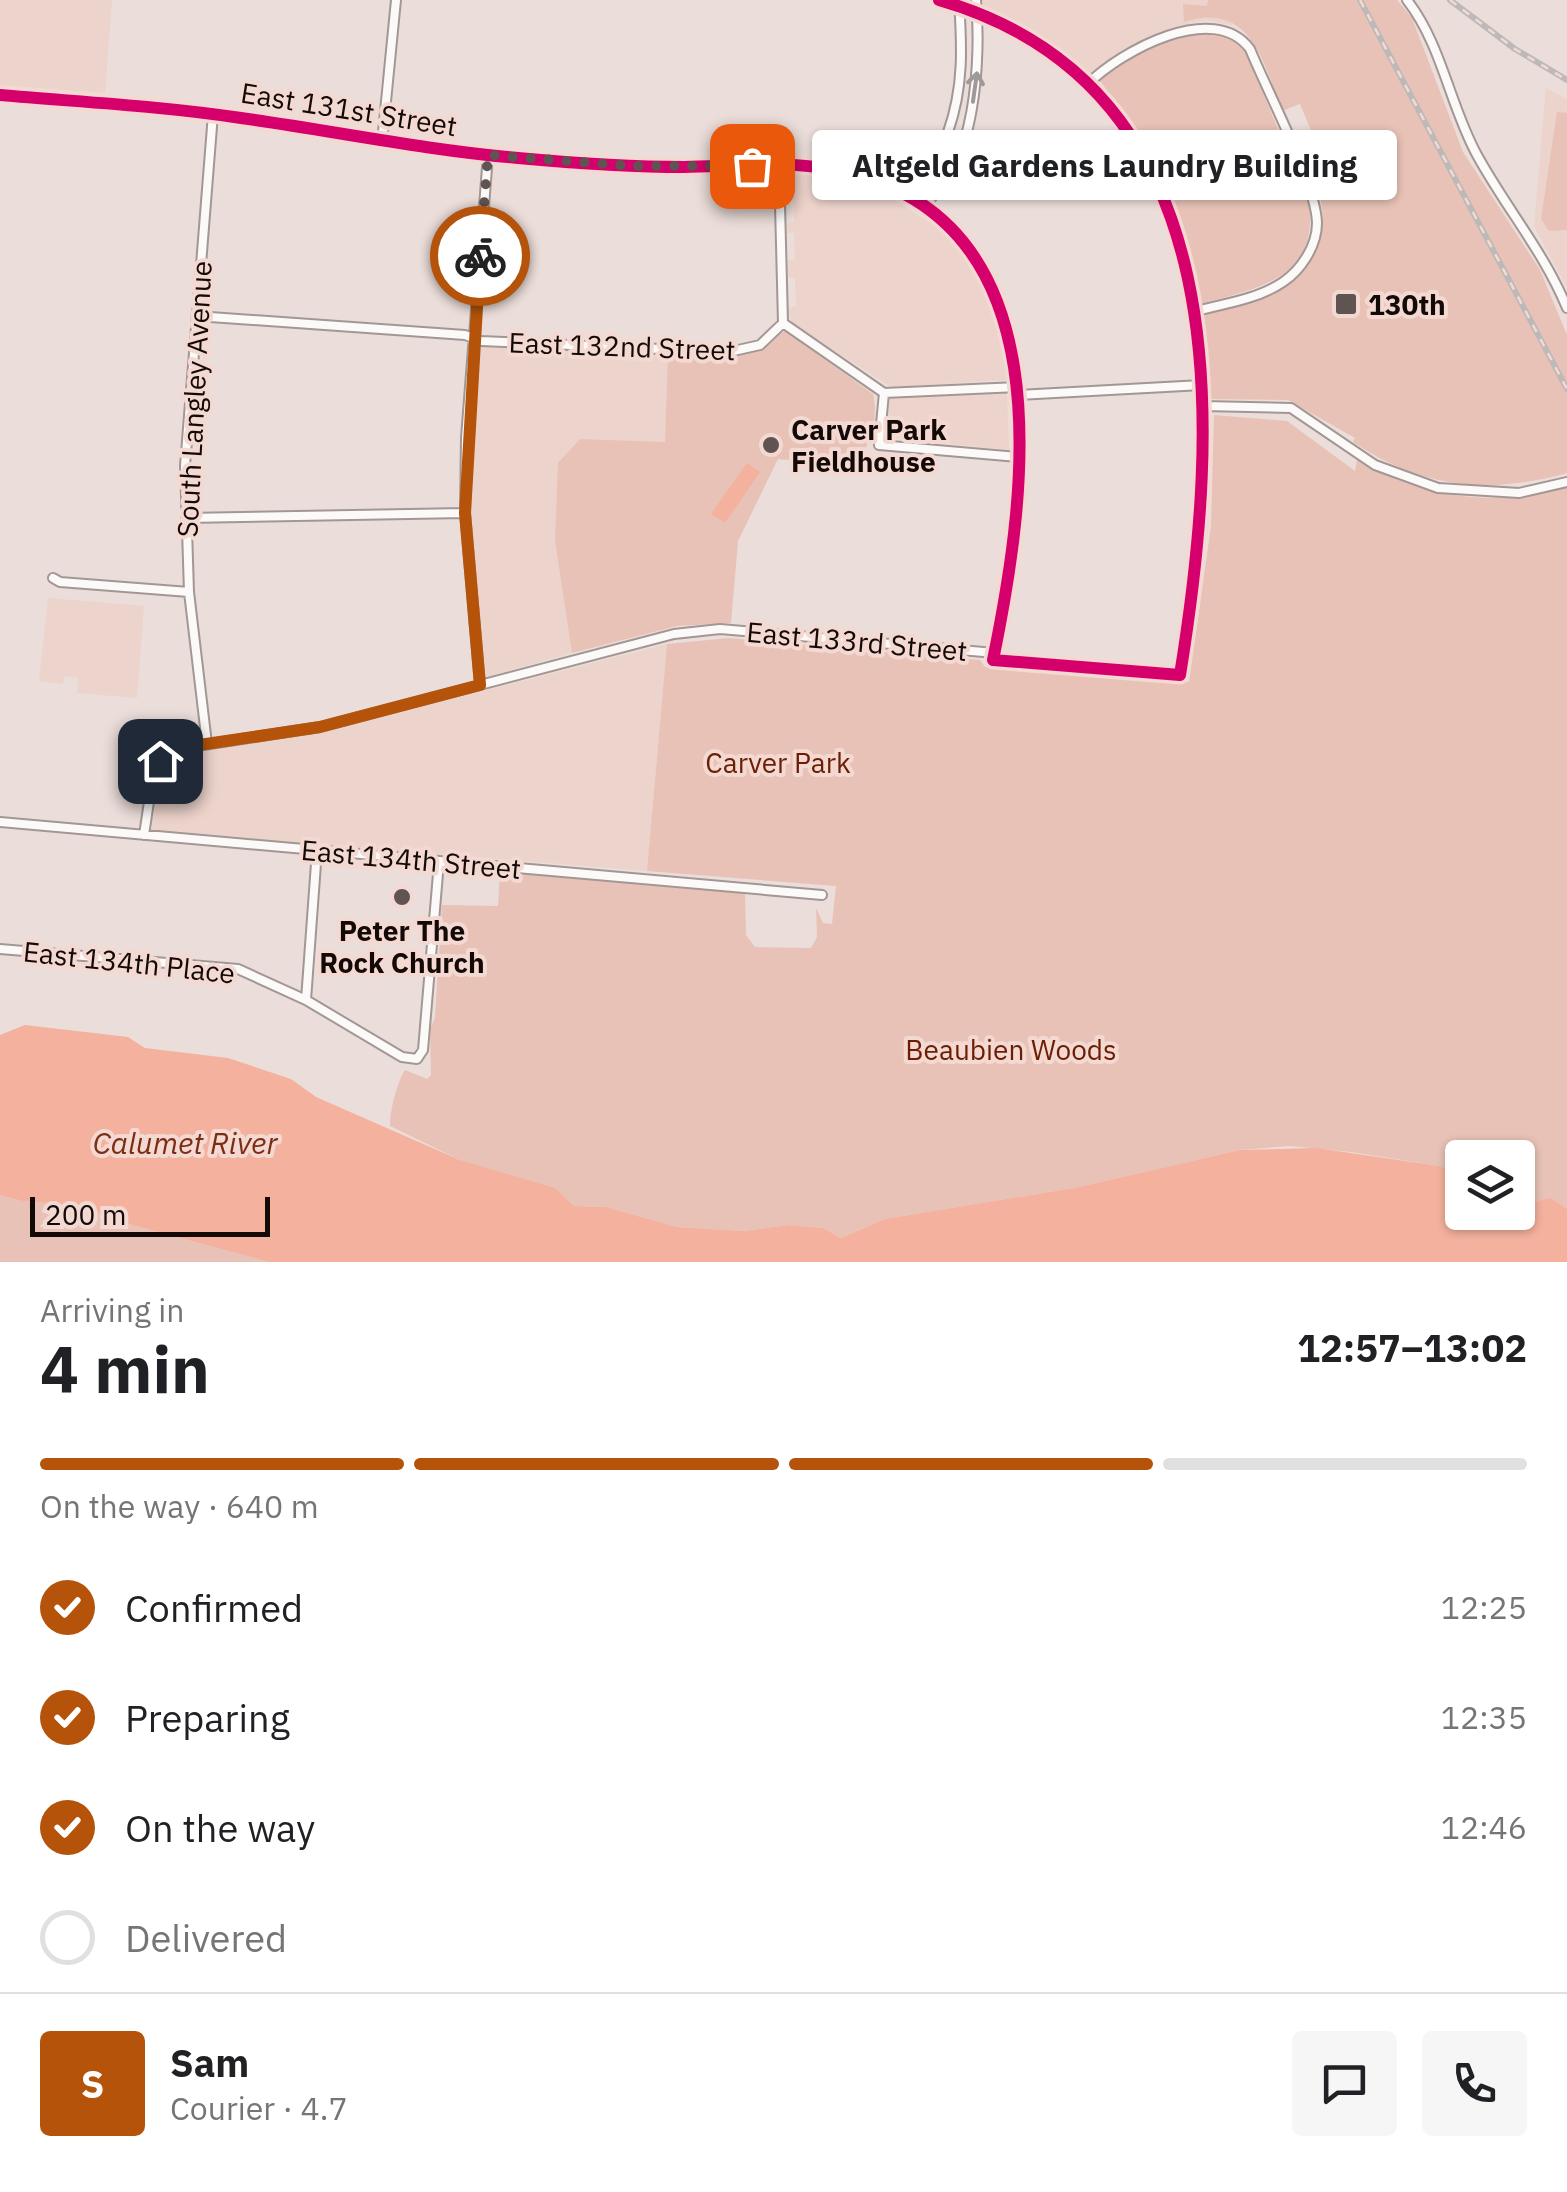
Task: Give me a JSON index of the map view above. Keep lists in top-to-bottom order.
{
  "streets": {
    "street": [
      "East 131st Street",
      "East 132nd Street",
      "South Langley Avenue",
      "East 133rd Street",
      "East 134th Street",
      "East 134th Place"
    ]
  },
  "crossings": [
    ["East 131st Street", "South Langley Avenue"],
    ["East 132nd Street", "South Langley Avenue"],
    ["South Langley Avenue", "East 133rd Street"],
    ["East 133rd Street", "East 134th Street"],
    ["East 134th Street", "East 134th Place"]
  ],
  "water": ["Calumet River"],
  "parks": ["Carver Park", "Beaubien Woods"],
  "places": {
    "other": ["Altgeld Gardens Laundry Building", "Carver Park Fieldhouse", "Peter The Rock Church"],
    "transit": ["130th"]
  },
  "scale_bar": "200 m",
  "page": {
    "bubble": "Altgeld Gardens Laundry Building",
    "scale": "200 m",
    "heading": ["4 min", "Arriving in", "12:57–13:02"],
    "panel": ["Sam", "Courier · 4.7"],
    "bar": "On the way · 640 m",
    "list": [
      ["Confirmed", "12:25"],
      ["Preparing", "12:35"],
      ["On the way", "12:46"],
      "Delivered"
    ],
    "round": "S"
  }
}
